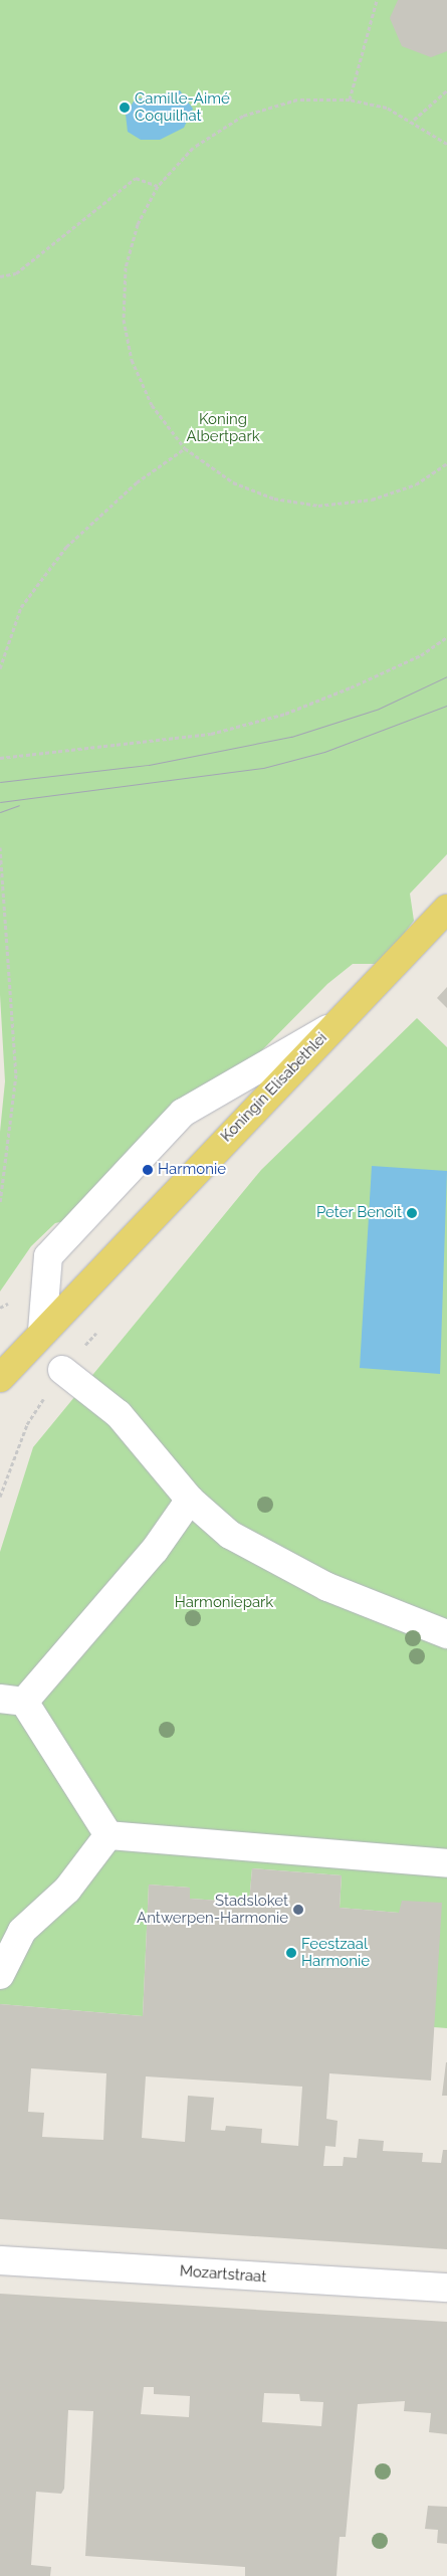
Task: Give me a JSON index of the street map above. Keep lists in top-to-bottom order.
{
  "streets": {
    "main road": ["Koningin Elisabethlei"],
    "street": ["Mozartstraat"]
  },
  "parks": ["Koning Albertpark", "Harmoniepark"],
  "places": [
    "Camille-Aimé Coquilhat",
    "Harmonie",
    "Peter Benoit",
    "Stadsloket Antwerpen-Harmonie",
    "Feestzaal Harmonie"
  ]
}
